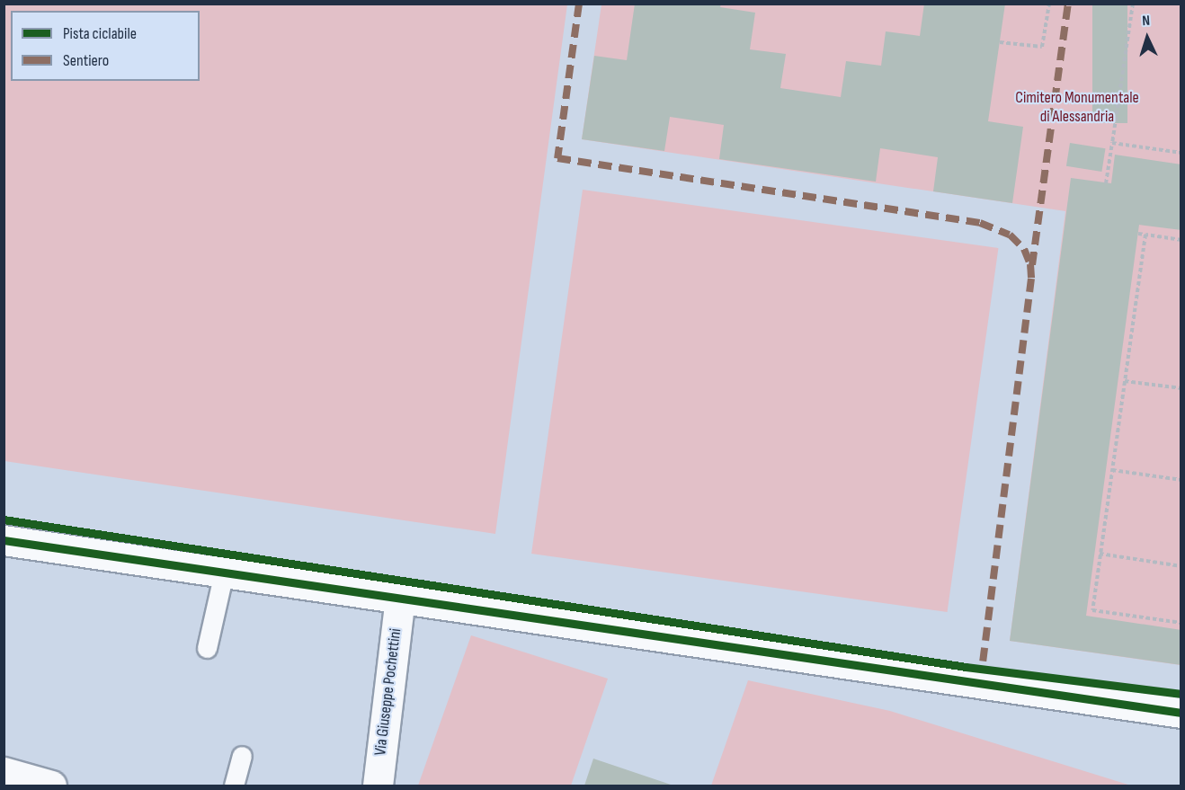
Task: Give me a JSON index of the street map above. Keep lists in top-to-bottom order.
{
  "streets": {
    "street": ["Via Giuseppe Pochettini"]
  },
  "parks": ["Cimitero Monumentale di Alessandria"],
  "legend": ["Pista ciclabile", "Sentiero"],
  "north": "top"
}
